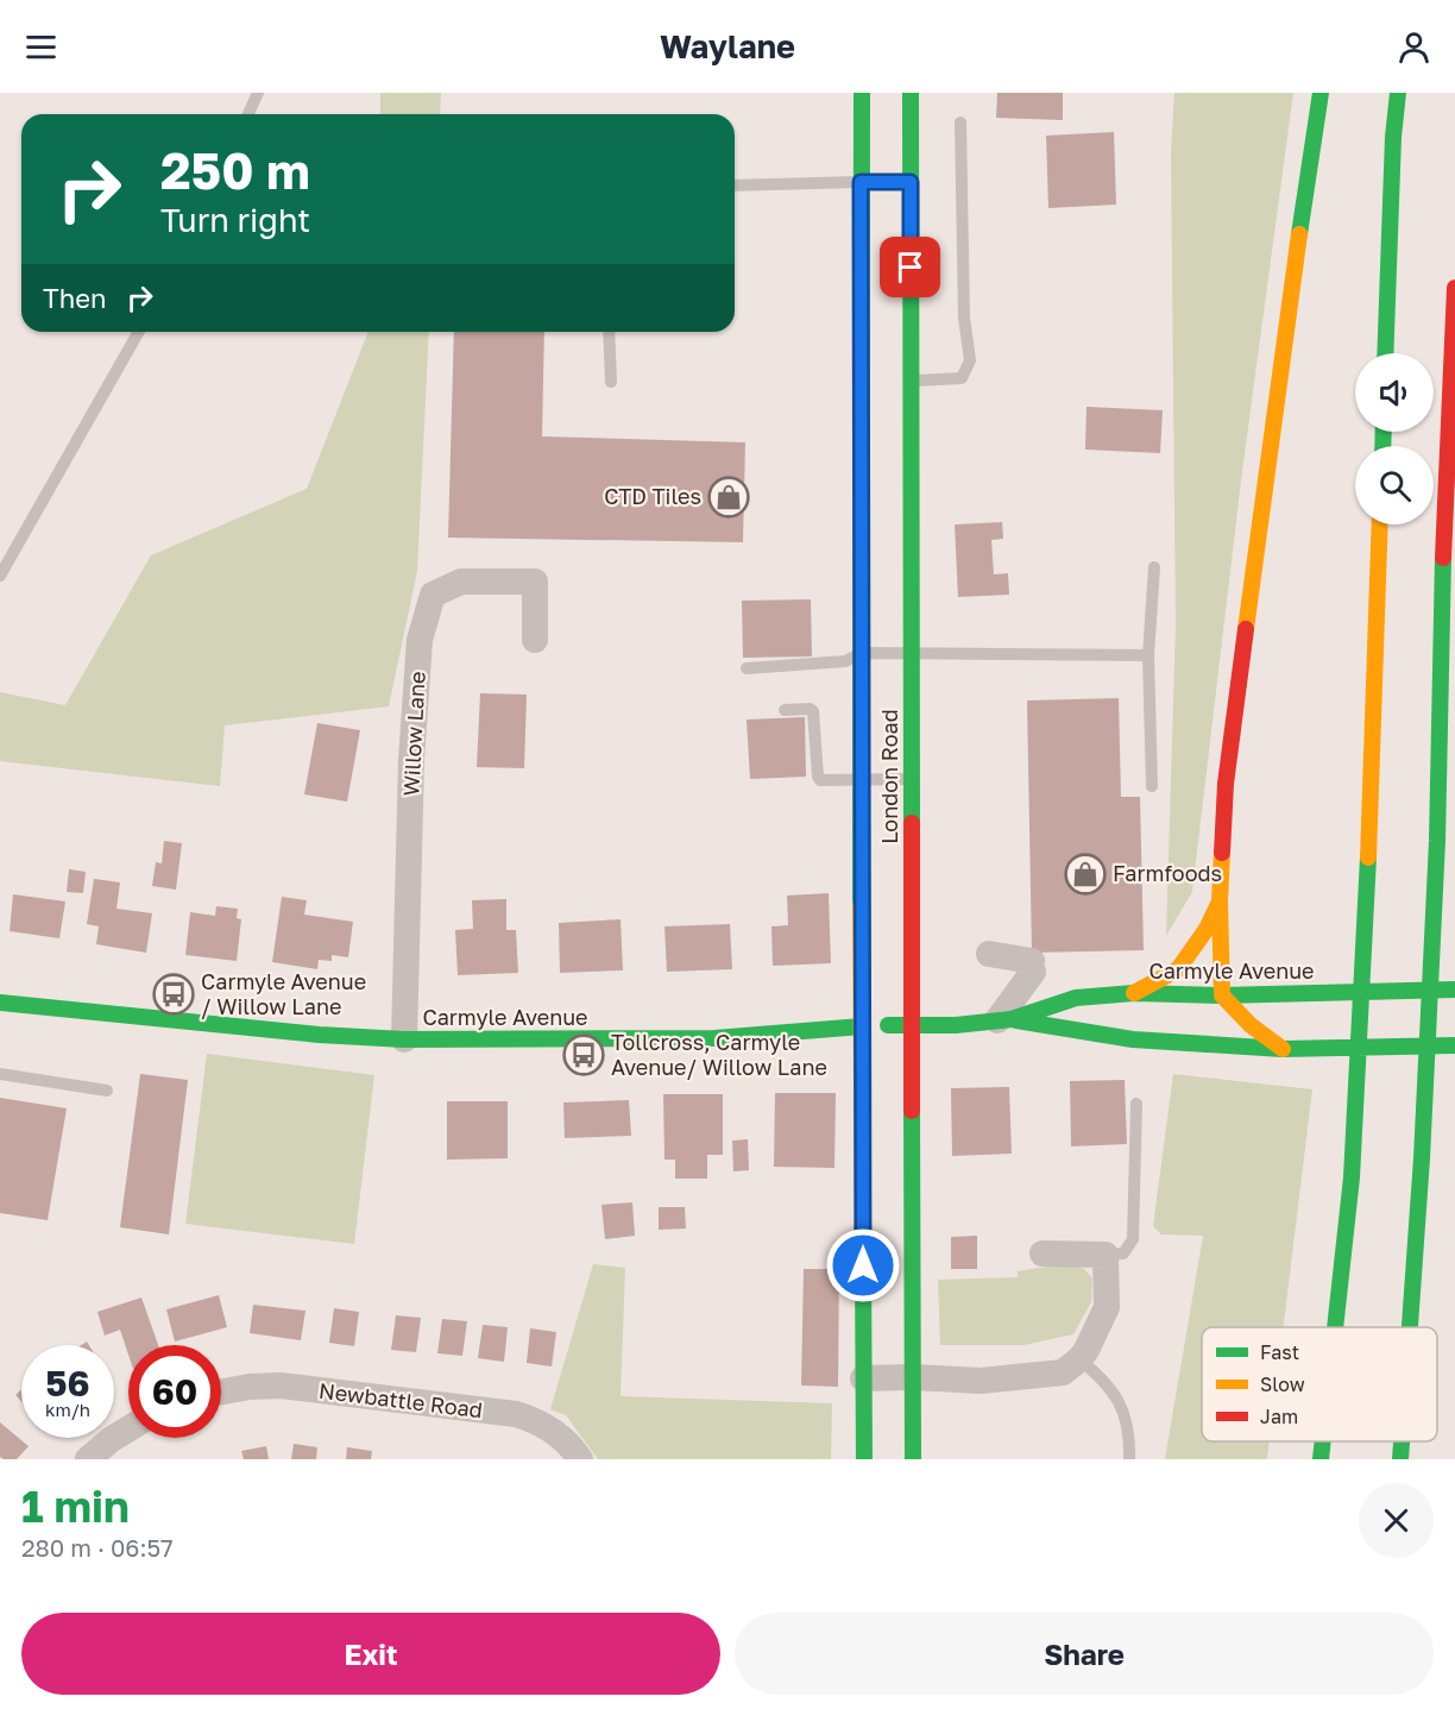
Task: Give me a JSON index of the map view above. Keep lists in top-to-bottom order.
{
  "streets": {
    "main road": ["London Road", "Carmyle Avenue"],
    "street": ["Willow Lane", "Newbattle Road"]
  },
  "crossings": [
    ["Willow Lane", "Carmyle Avenue"],
    ["London Road", "Carmyle Avenue"]
  ],
  "places": {
    "shop": ["CTD Tiles", "Farmfoods"],
    "bus stop": ["Carmyle Avenue / Willow Lane", "Tollcross, Carmyle Avenue/ Willow Lane"]
  },
  "legend": ["Fast", "Slow", "Jam"],
  "page": {
    "header": "Waylane",
    "turn": ["250 m", "Turn right"],
    "then": "Then",
    "speed": "56 km/h",
    "limit": "60",
    "heading": ["1 min", "280 m · 06:57"],
    "buttons": ["Exit", "Share"]
  }
}
